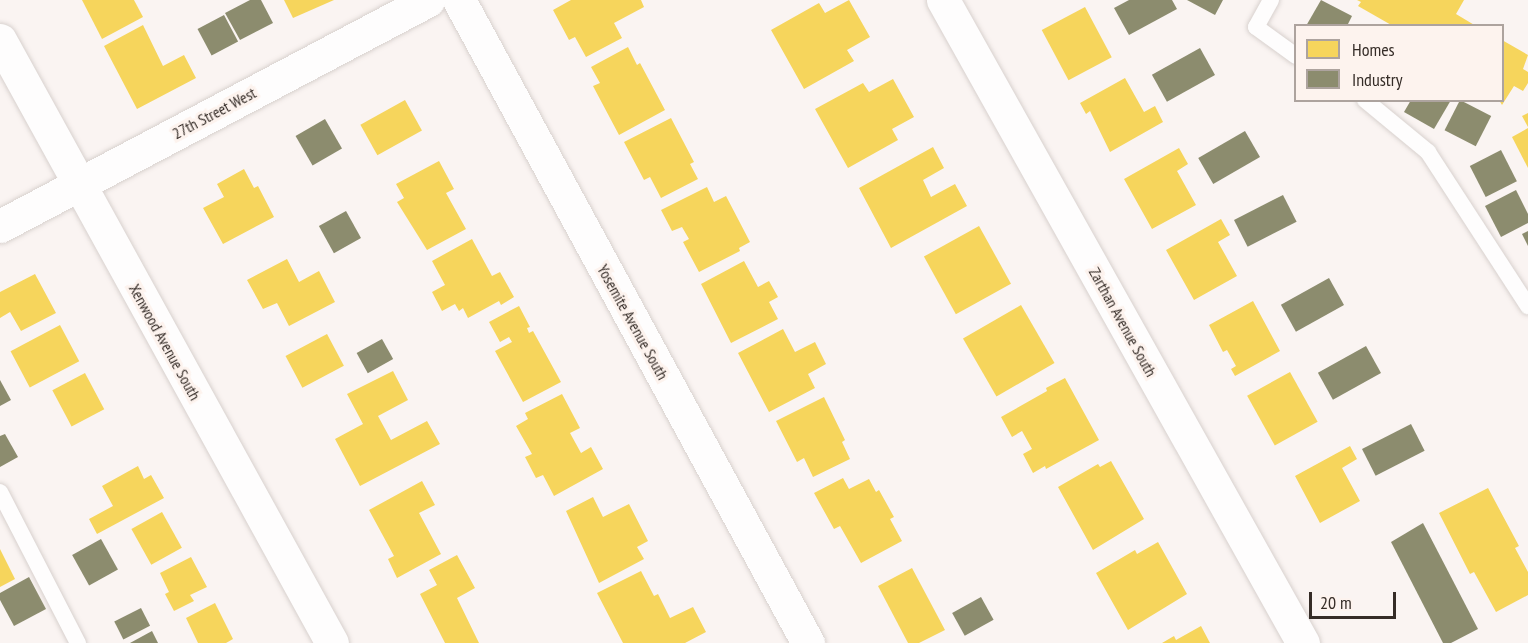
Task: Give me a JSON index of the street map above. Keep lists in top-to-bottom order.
{
  "streets": {
    "street": [
      "27th Street West",
      "Yosemite Avenue South",
      "Zarthan Avenue South",
      "Xenwood Avenue South"
    ]
  },
  "crossings": [
    ["27th Street West", "Xenwood Avenue South"]
  ],
  "legend": ["Homes", "Industry"],
  "scale_bar": "20 m"
}
